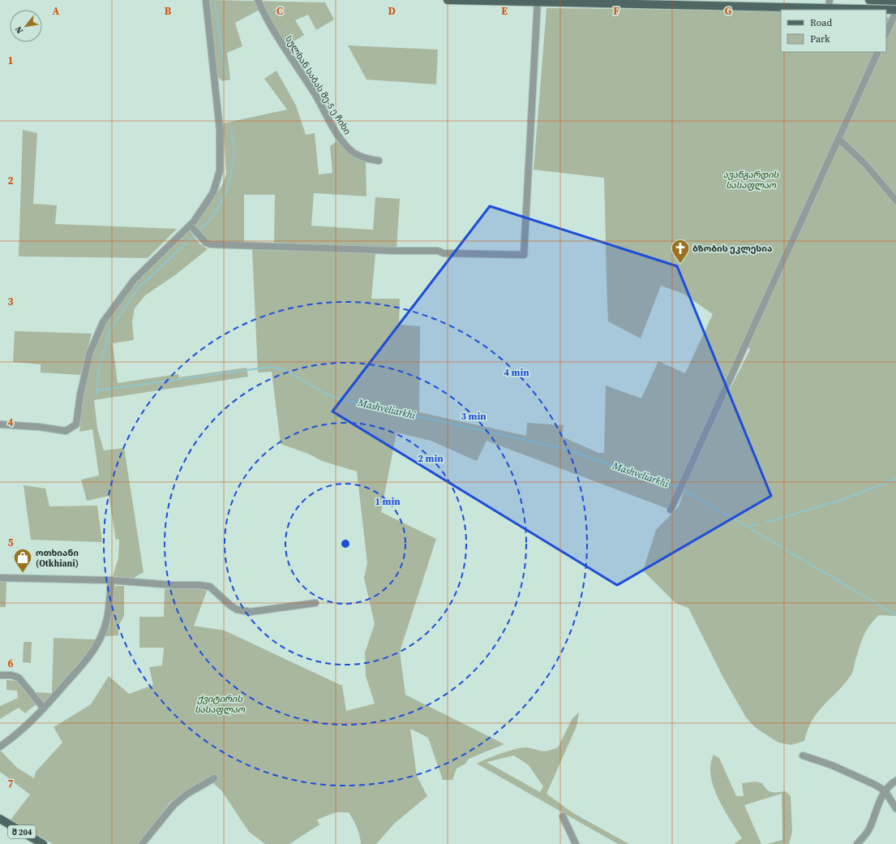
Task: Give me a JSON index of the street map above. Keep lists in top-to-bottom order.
{
  "streets": {
    "main road": ["შ 204"],
    "street": ["სულხან საბას მე-5 ე ჩიხი"]
  },
  "water": ["Mashveliarkhi"],
  "parks": ["ავანგარდის სასაფლაო", "ქვიტირის სასაფლაო"],
  "places": {
    "church": ["ბზობის ეკლესია"],
    "shop": ["ოთხიანი (Otkhiani)"]
  },
  "legend": ["Road", "Park"],
  "north": "bottom left",
  "grid": {
    "columns": [
      "A",
      "B",
      "C",
      "D",
      "E",
      "F",
      "G"
    ],
    "rows": [
      "1",
      "2",
      "3",
      "4",
      "5",
      "6",
      "7"
    ]
  },
  "rings": [
    "4 min",
    "3 min",
    "2 min",
    "1 min"
  ]
}
